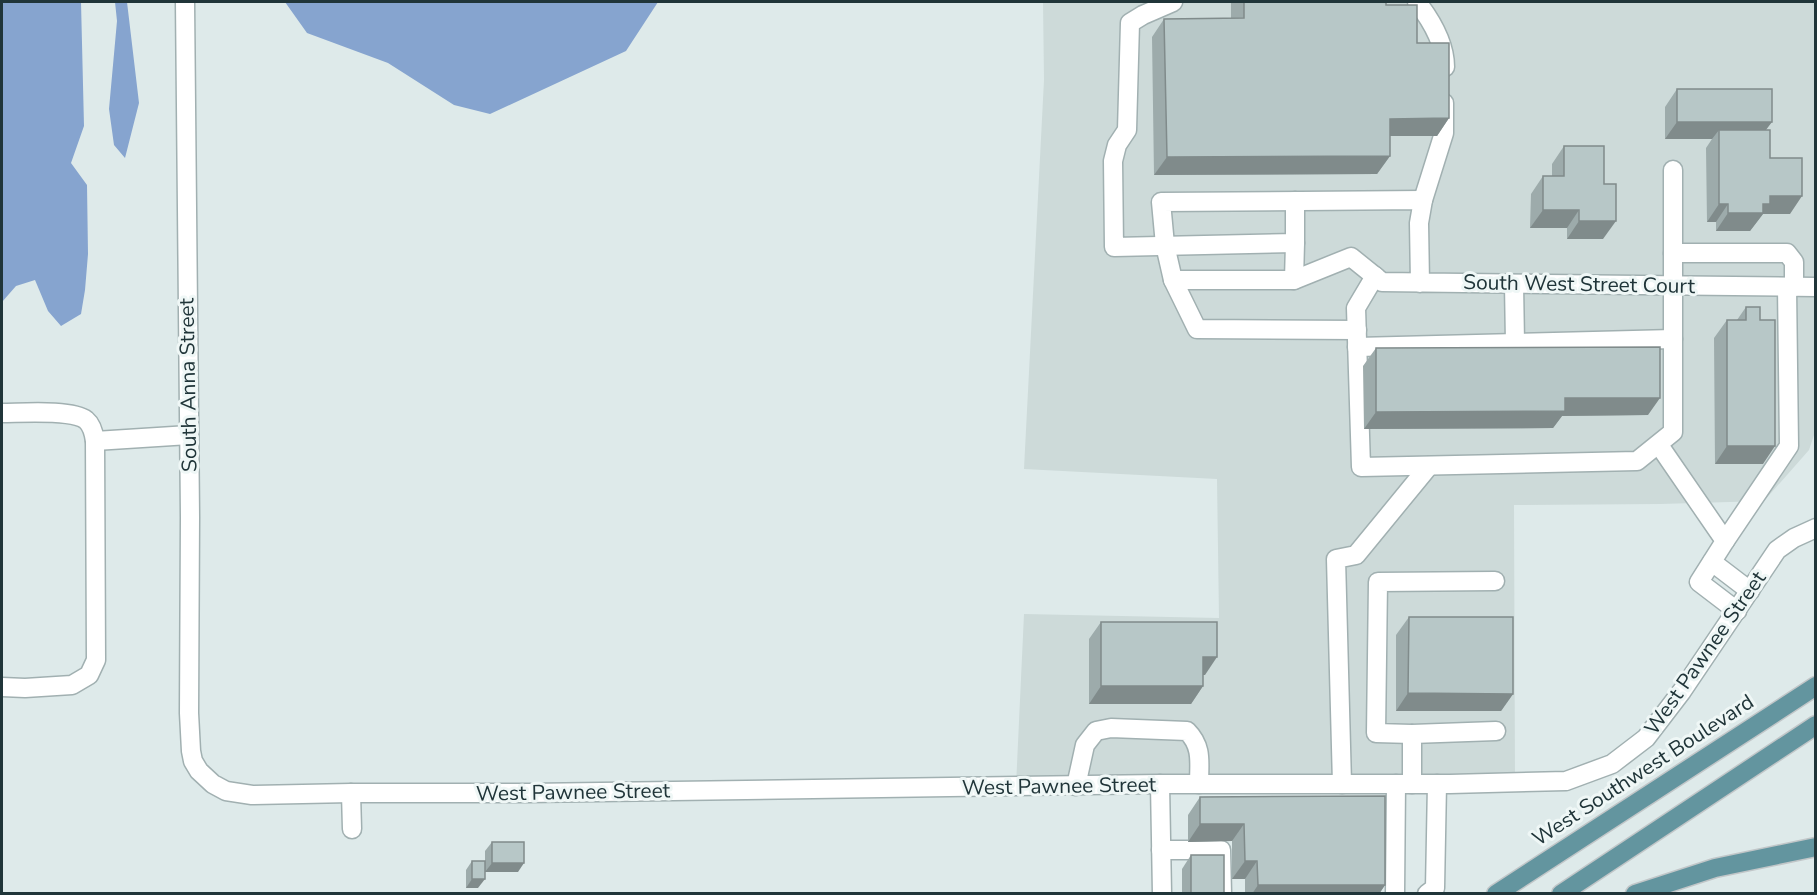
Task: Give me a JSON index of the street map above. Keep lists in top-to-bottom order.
{
  "streets": {
    "main road": ["West Southwest Boulevard"],
    "street": ["South West Street Court", "South Anna Street", "West Pawnee Street"]
  },
  "crossings": [
    ["South Anna Street", "West Pawnee Street"]
  ]
}
